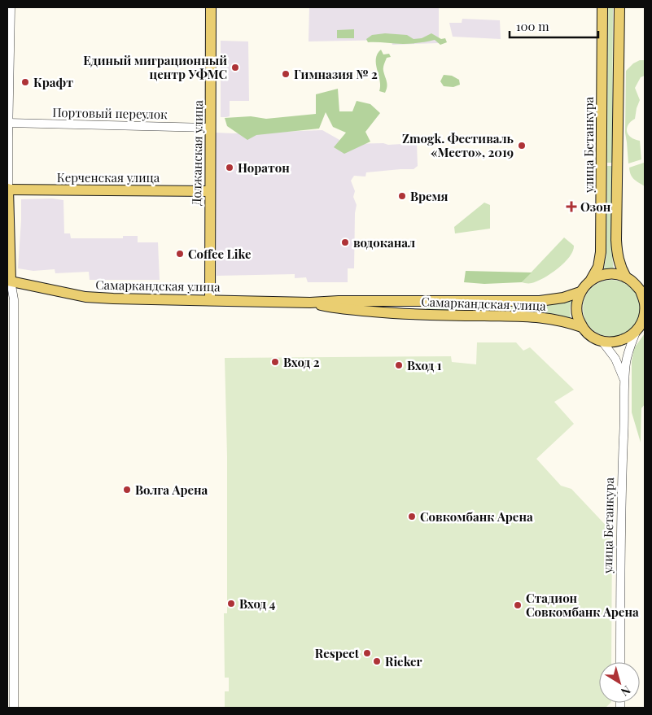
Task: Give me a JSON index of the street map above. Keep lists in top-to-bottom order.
{
  "streets": {
    "main road": [
      "улица Бетанкура",
      "Должанская улица",
      "Керченская улица",
      "Самаркандская улица"
    ],
    "street": ["Портовый переулок"]
  },
  "crossings": [
    ["Портовый переулок", "Должанская улица"],
    ["улица Бетанкура", "Самаркандская улица"],
    ["Должанская улица", "Керченская улица"],
    ["Должанская улица", "Самаркандская улица"]
  ],
  "places": {
    "other": [
      "Единый миграционный центр УФМС",
      "Гимназия № 2",
      "Крафт",
      "Zmogk. Фестиваль «Место», 2019",
      "Норатон",
      "Время",
      "водоканал",
      "Coffee Like",
      "Вход 2",
      "Вход 1",
      "Волга Арена",
      "Совкомбанк Арена",
      "Вход 4",
      "Стадион Совкомбанк Арена",
      "Respect",
      "Rieker"
    ],
    "health": ["Озон"]
  },
  "scale_bar": "100 m",
  "north": "bottom right"
}
